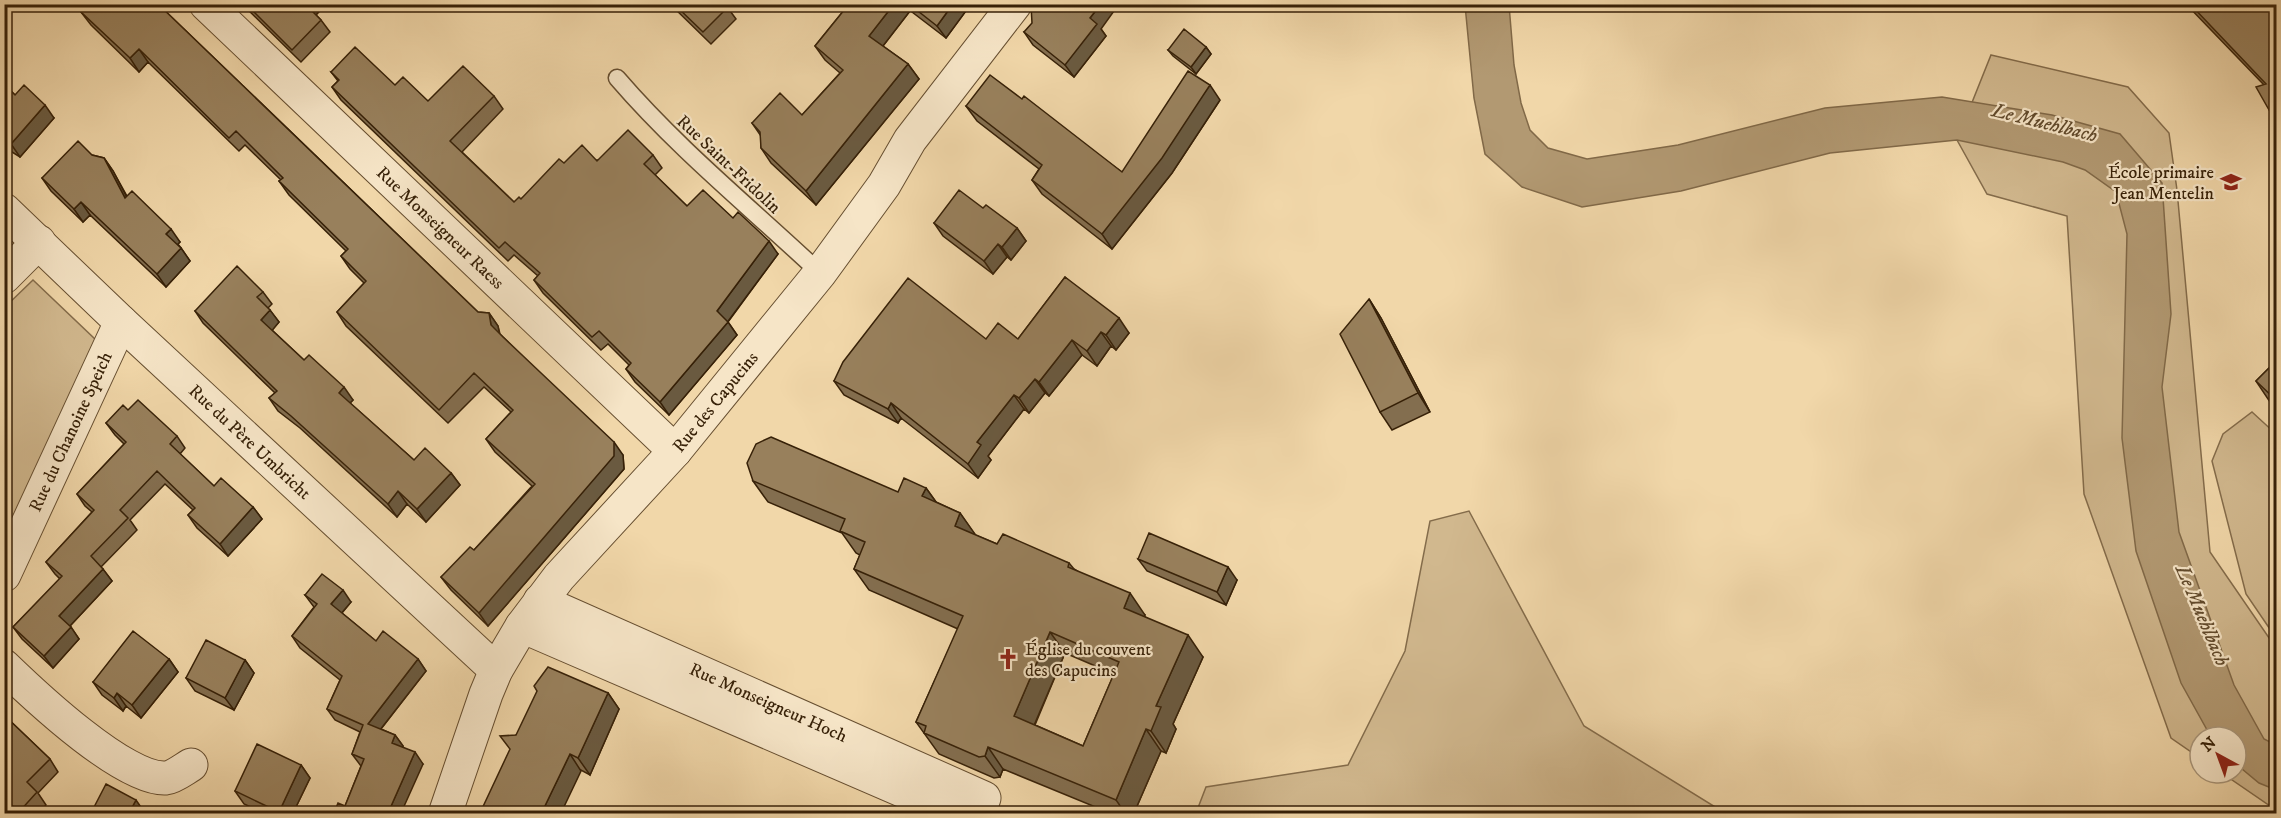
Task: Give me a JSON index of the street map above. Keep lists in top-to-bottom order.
{
  "streets": {
    "street": [
      "Rue Monseigneur Raess",
      "Rue des Capucins",
      "Rue du Chanoine Speich",
      "Rue du Père Umbricht",
      "Rue Monseigneur Hoch"
    ],
    "lane": ["Rue Saint-Fridolin"]
  },
  "crossings": [
    ["Rue Saint-Fridolin", "Rue des Capucins"],
    ["Rue Monseigneur Raess", "Rue des Capucins"],
    ["Rue des Capucins", "Rue du Père Umbricht"],
    ["Rue des Capucins", "Rue Monseigneur Hoch"],
    ["Rue du Chanoine Speich", "Rue du Père Umbricht"]
  ],
  "water": ["Le Muehlbach"],
  "places": {
    "school or university": ["École primaire Jean Mentelin"],
    "church": ["Église du couvent des Capucins"]
  },
  "north": "top left"
}
